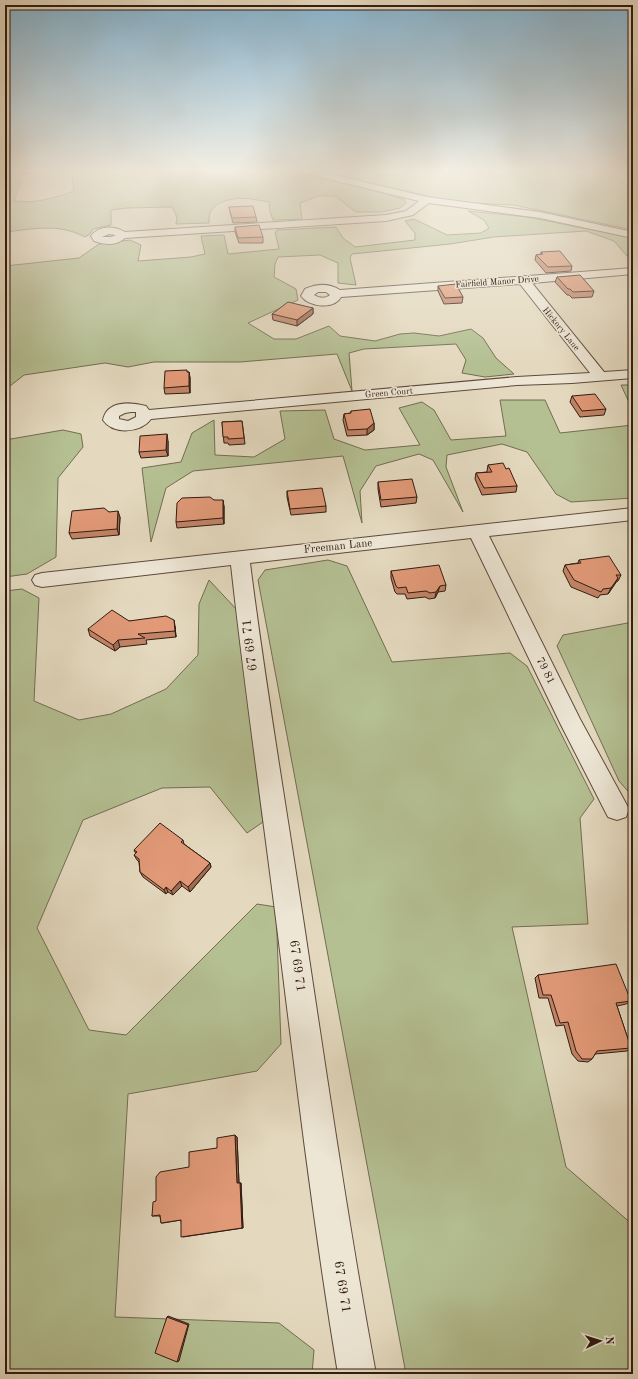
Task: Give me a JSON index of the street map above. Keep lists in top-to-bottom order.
{
  "streets": {
    "street": [
      "Fairfield Manor Drive",
      "Hickory Lane",
      "Green Court",
      "Freeman Lane",
      "67 69 71",
      "79 81"
    ]
  },
  "crossings": [
    ["Fairfield Manor Drive", "Hickory Lane"],
    ["Hickory Lane", "Green Court"],
    ["Freeman Lane", "67 69 71"],
    ["Freeman Lane", "79 81"]
  ],
  "north": "right"
}
